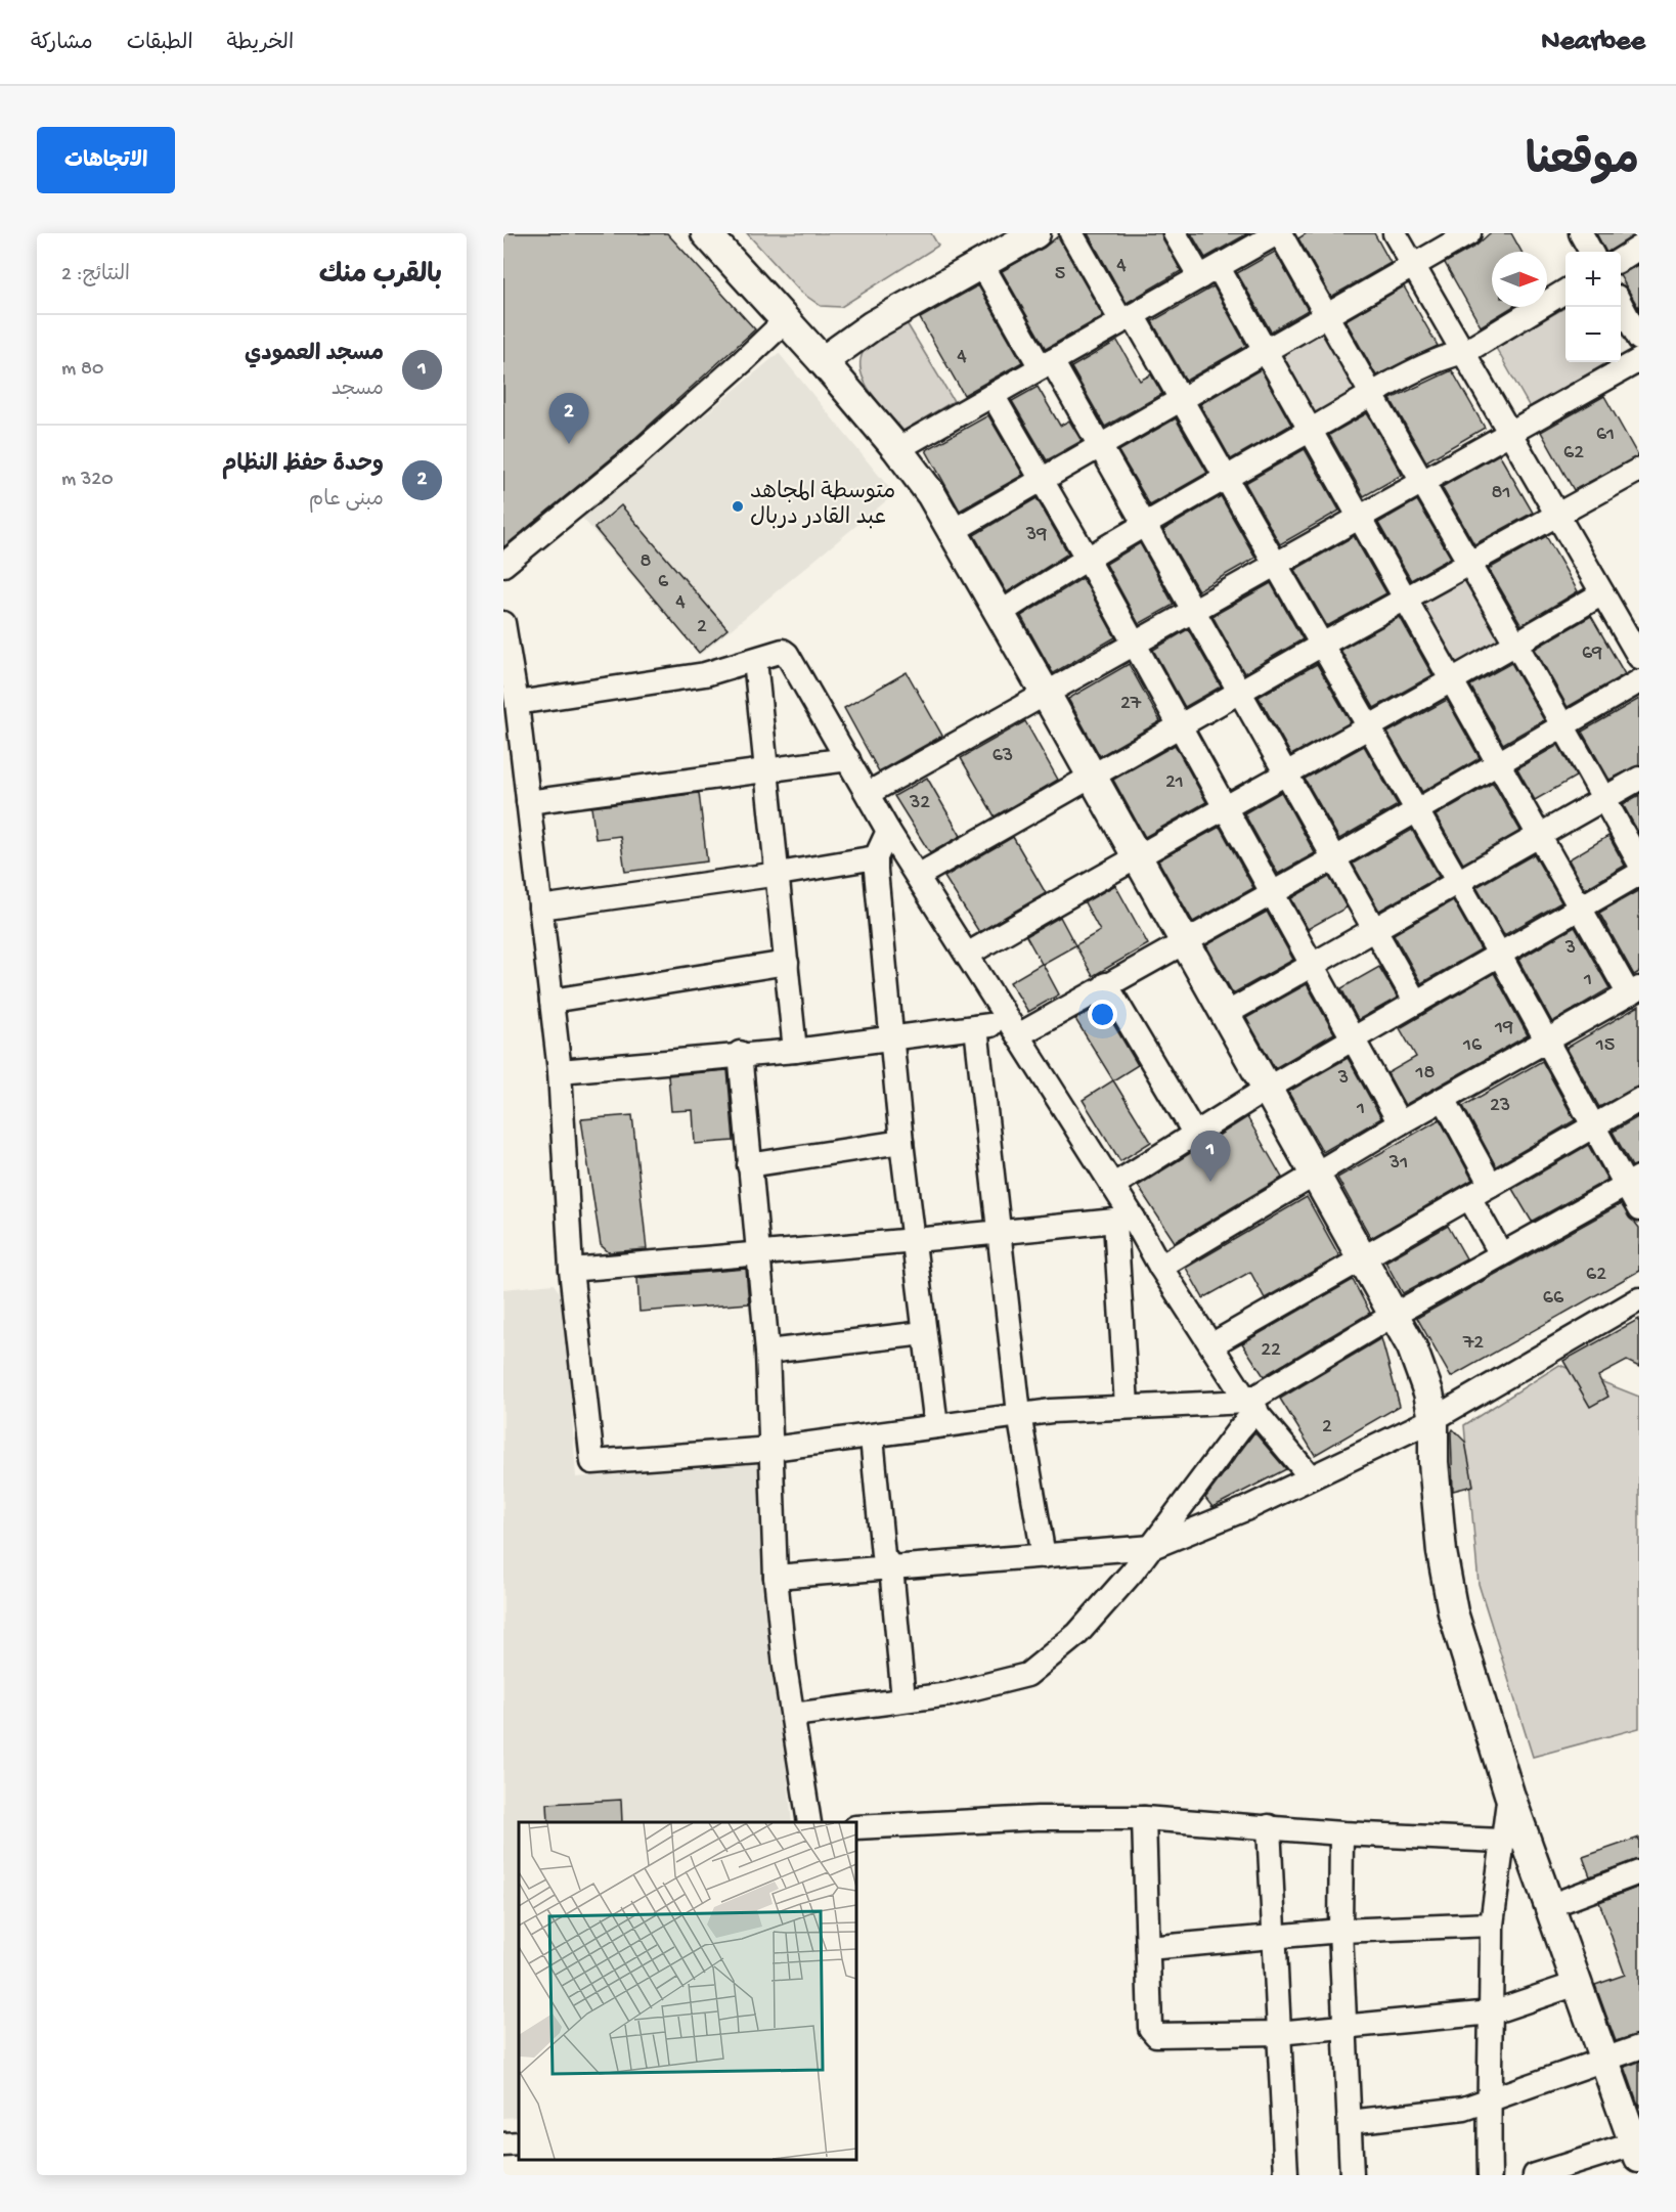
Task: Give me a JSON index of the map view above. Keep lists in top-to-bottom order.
{
  "places": ["متوسطة المجاهد عبد القادر دربال"],
  "house_numbers": [
    "4",
    "5",
    "4",
    "61",
    "62",
    "81",
    "39",
    "8",
    "6",
    "4",
    "2",
    "69",
    "27",
    "63",
    "21",
    "32",
    "3",
    "1",
    "19",
    "16",
    "15",
    "18",
    "3",
    "23",
    "1",
    "31",
    "62",
    "66",
    "72",
    "22",
    "2"
  ],
  "north": "right",
  "page": {
    "header": "Nearbee",
    "nav": ["الخريطة", "الطبقات", "مشاركة"],
    "title": "موقعنا",
    "buttons": "الاتجاهات",
    "heading": ["بالقرب منك", "النتائج: 2"],
    "map_buttons": ["+", "−"],
    "list": [
      {
        "mark": "1",
        "name": "مسجد العمودي",
        "note": "مسجد",
        "value": "80 m"
      },
      {
        "mark": "2",
        "name": "وحدة حفظ النظام",
        "note": "مبنى عام",
        "value": "320 m"
      }
    ],
    "pins": ["2", "1"]
  }
}
